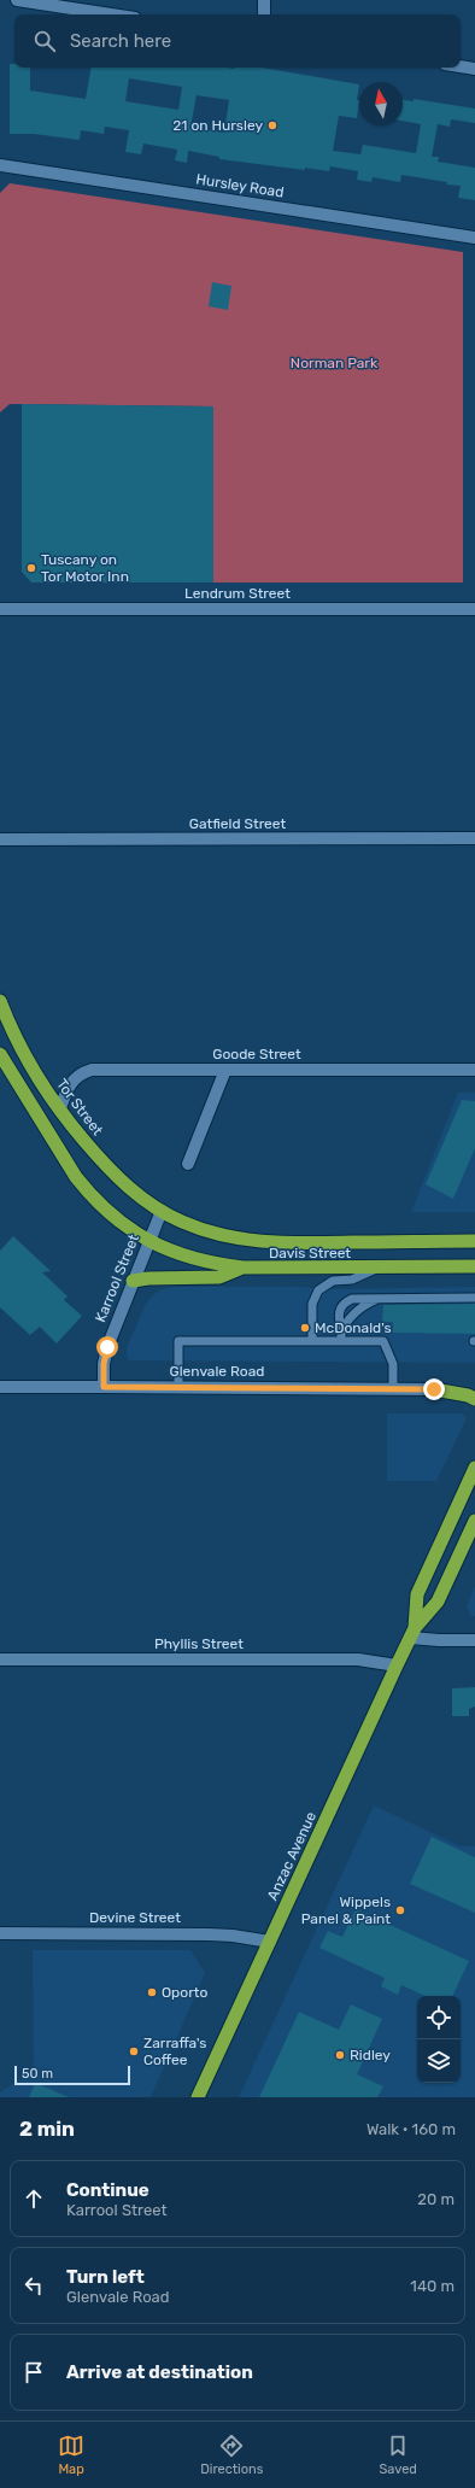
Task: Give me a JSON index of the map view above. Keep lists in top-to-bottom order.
{
  "streets": {
    "highway": ["Tor Street", "Davis Street", "Anzac Avenue"],
    "street": [
      "Hursley Road",
      "Lendrum Street",
      "Gatfield Street",
      "Goode Street",
      "Karrool Street",
      "Glenvale Road",
      "Phyllis Street",
      "Devine Street"
    ]
  },
  "crossings": [
    ["Goode Street", "Tor Street"],
    ["Tor Street", "Davis Street"],
    ["Tor Street", "Karrool Street"],
    ["Davis Street", "Karrool Street"],
    ["Karrool Street", "Glenvale Road"],
    ["Phyllis Street", "Anzac Avenue"],
    ["Anzac Avenue", "Devine Street"]
  ],
  "parks": ["Norman Park"],
  "places": [
    "21 on Hursley",
    "Tuscany on Tor Motor Inn",
    "McDonald's",
    "Wippels Panel & Paint",
    "Oporto",
    "Zarraffa's Coffee",
    "Ridley"
  ],
  "scale_bar": "50 m",
  "north": "top",
  "page": {
    "search": "Search here",
    "scale": "50 m",
    "heading": ["2 min", "Walk · 160 m"],
    "list": [
      ["Continue", "Karrool Street", "20 m"],
      ["Turn left", "Glenvale Road", "140 m"],
      "Arrive at destination"
    ],
    "nav": ["Map", "Directions", "Saved"]
  }
}
